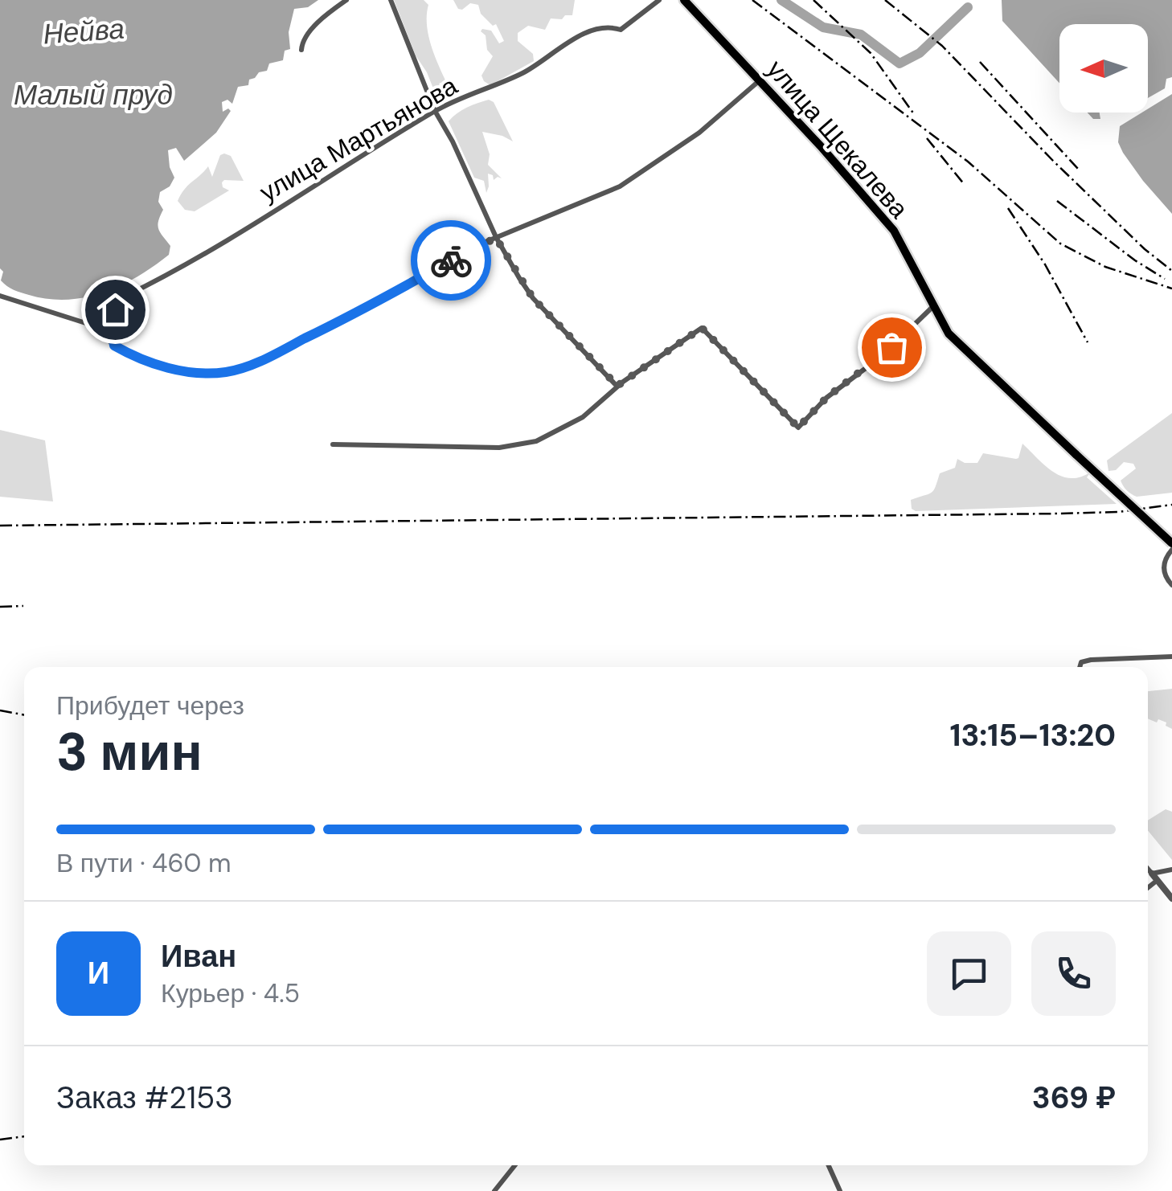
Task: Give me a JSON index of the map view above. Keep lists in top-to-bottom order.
{
  "streets": {
    "main road": ["улица Щекалева"],
    "street": ["улица Мартьянова"]
  },
  "water": ["Нейва", "Малый пруд"],
  "north": "left",
  "page": {
    "heading": ["3 мин", "Прибудет через", "13:15–13:20"],
    "panel": [
      "Иван",
      "Курьер · 4.5",
      "Заказ #2153",
      "369 ₽"
    ],
    "bar": "В пути · 460 m",
    "round": "И"
  }
}
